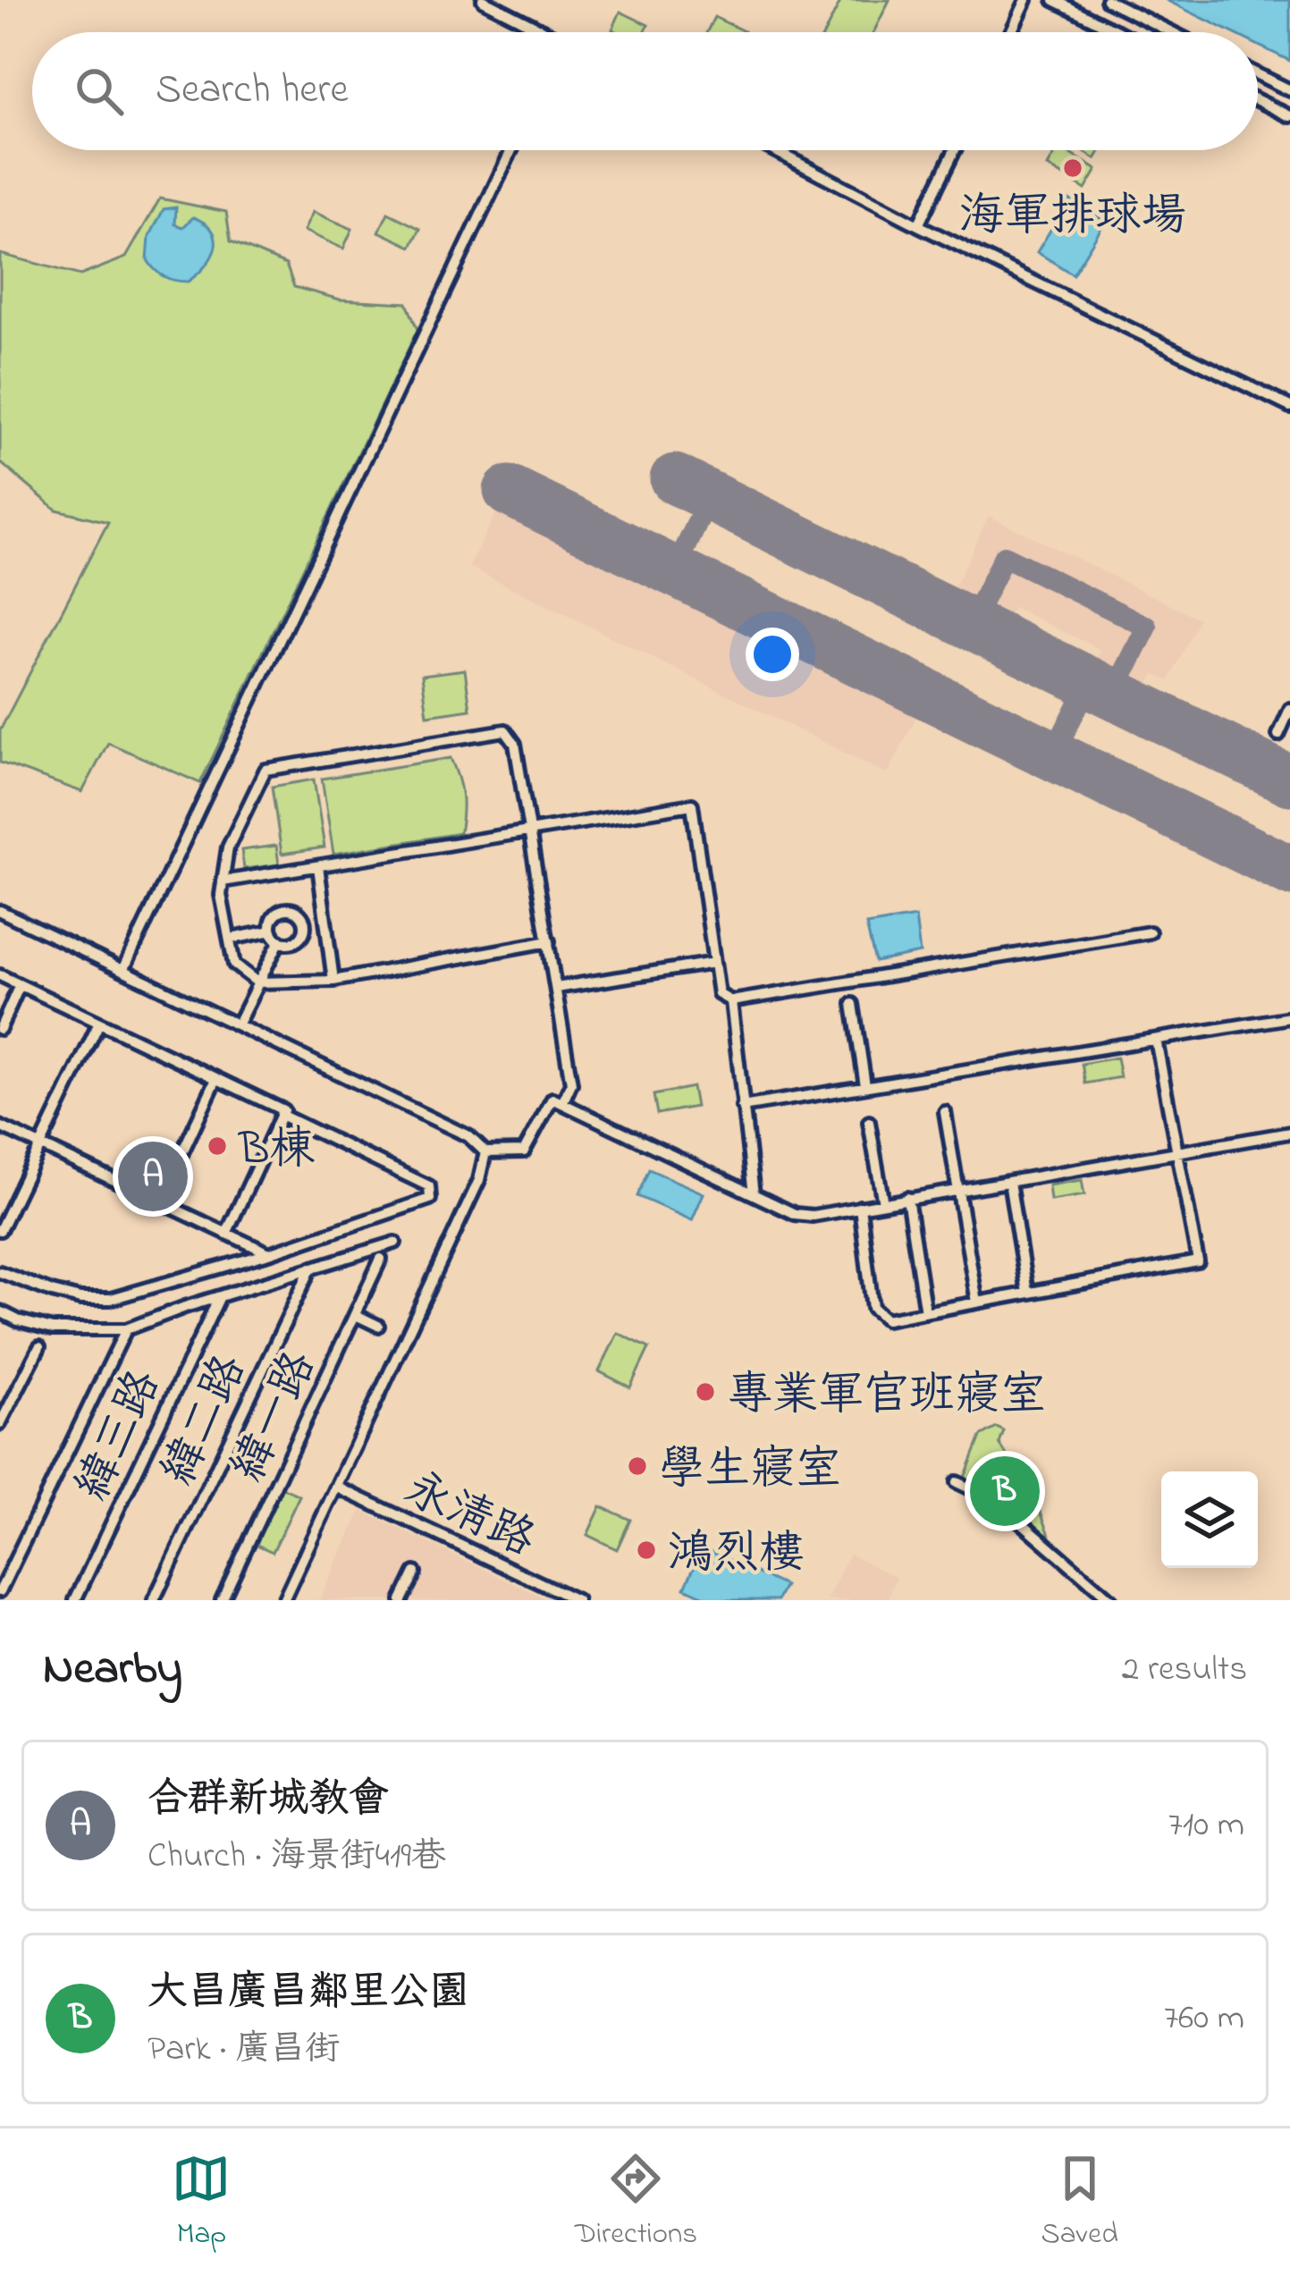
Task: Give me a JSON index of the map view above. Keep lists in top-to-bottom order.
{
  "streets": {
    "street": [
      "緯一路",
      "緯二路",
      "緯三路",
      "永清路"
    ]
  },
  "places": [
    "海軍排球場",
    "B棟",
    "專業軍官班寢室",
    "學生寢室",
    "鴻烈樓"
  ],
  "page": {
    "search": "Search here",
    "pins": ["A", "B"],
    "heading": ["Nearby", "2 results"],
    "list": [
      {
        "mark": "A",
        "name": "合群新城教會",
        "note": "Church · 海景街419巷",
        "value": "710 m"
      },
      {
        "mark": "B",
        "name": "大昌廣昌鄰里公園",
        "note": "Park · 廣昌街",
        "value": "760 m"
      }
    ],
    "nav": ["Map", "Directions", "Saved"]
  }
}
